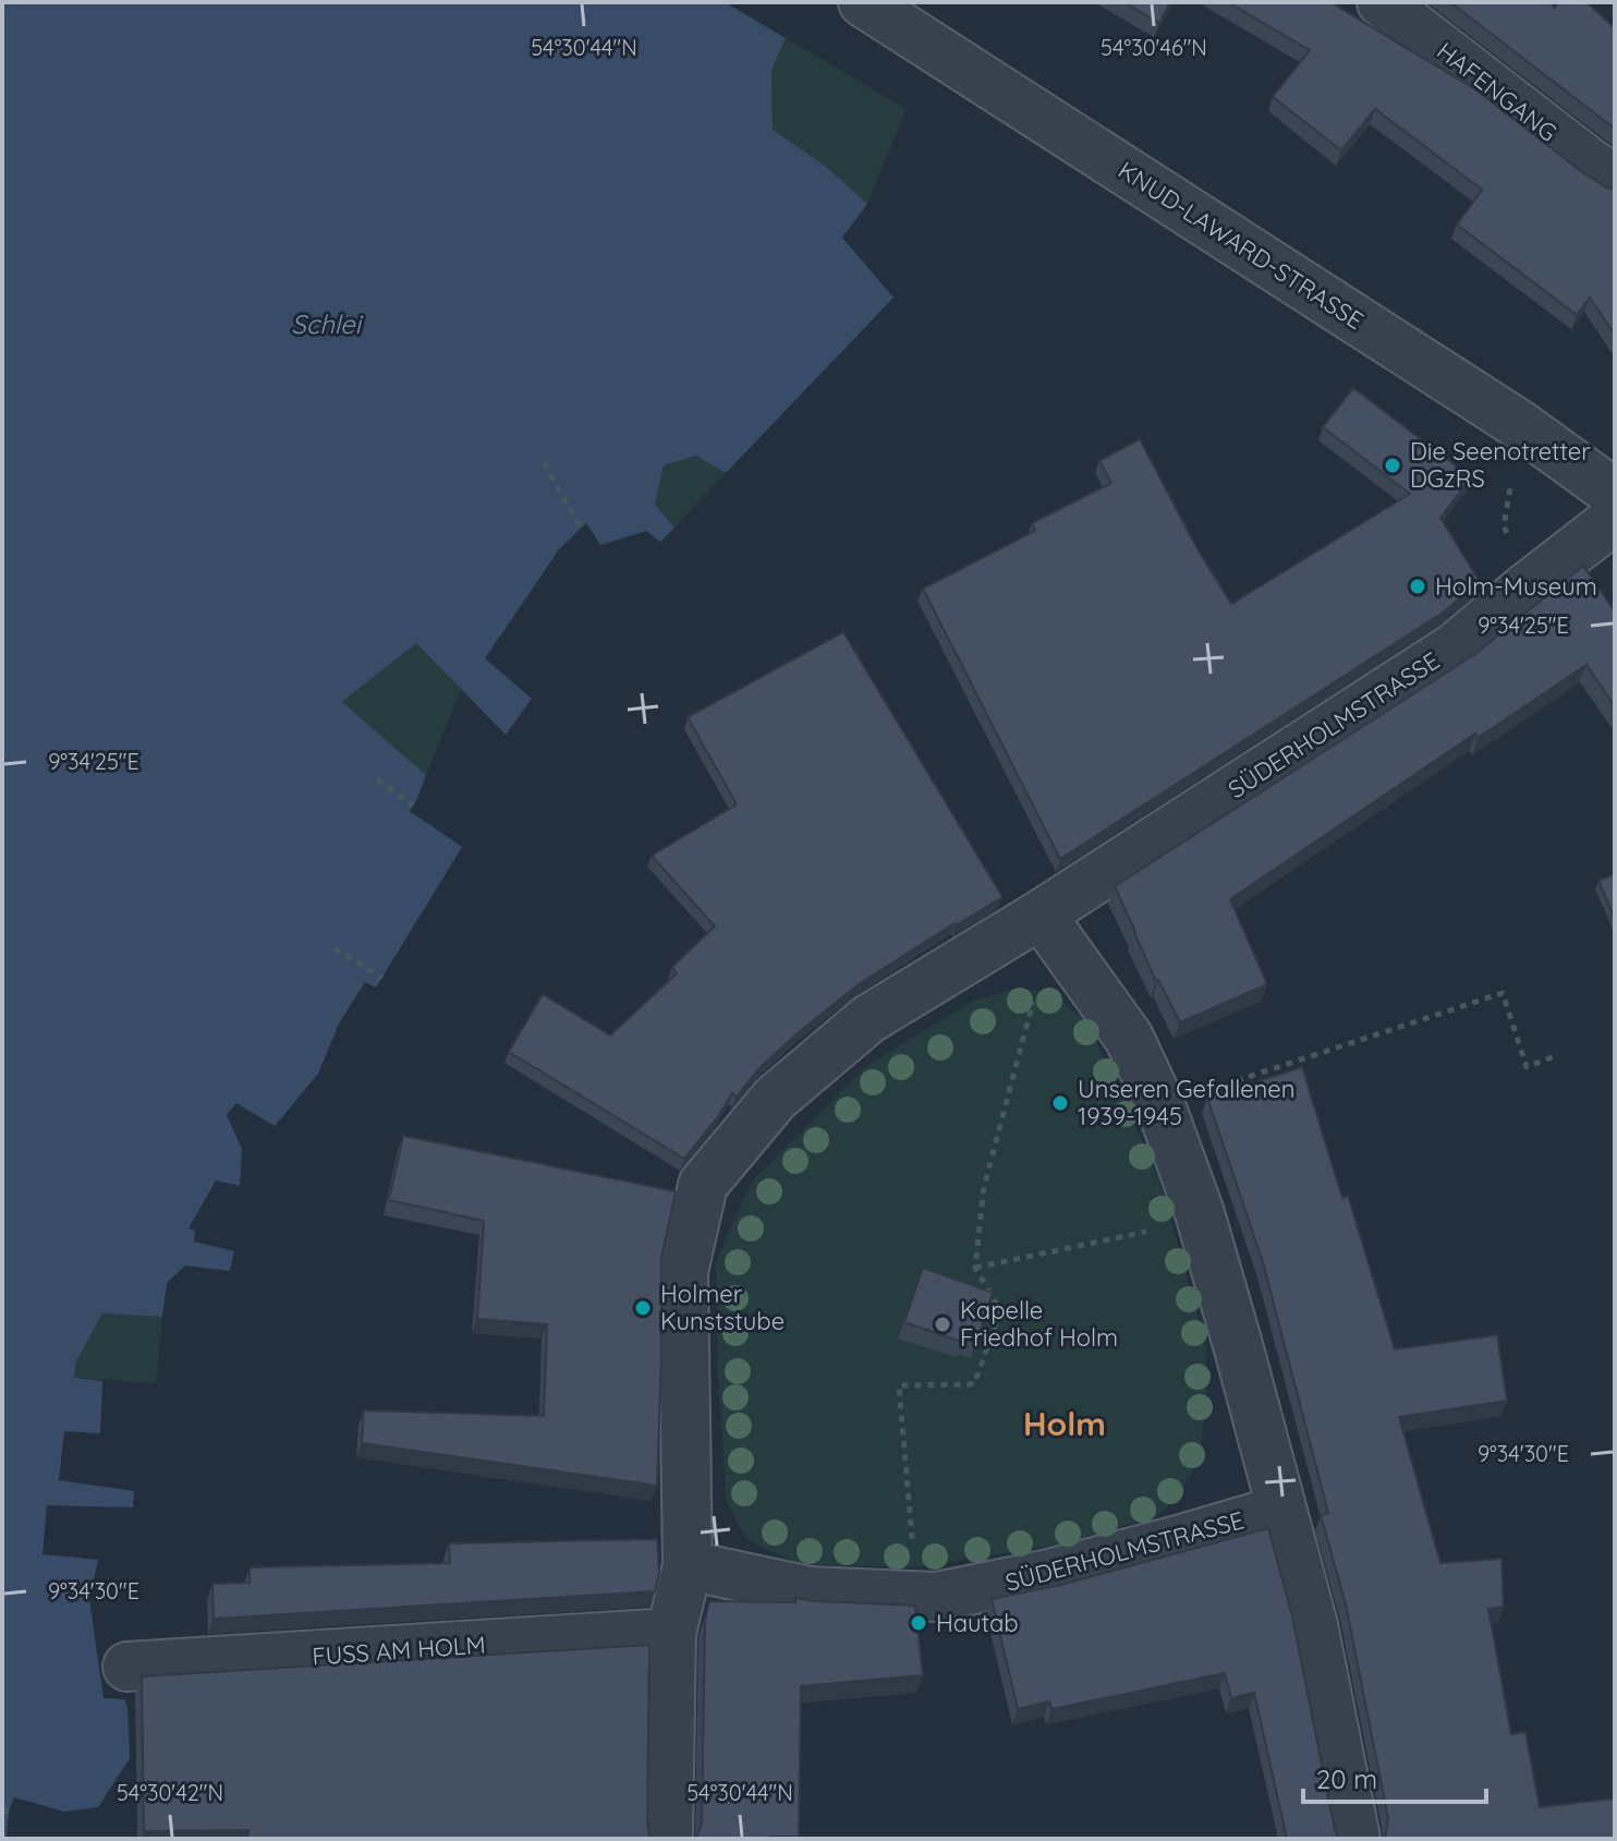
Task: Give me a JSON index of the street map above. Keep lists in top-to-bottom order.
{
  "streets": {
    "street": [
      "HAFENGANG",
      "KNUD-LAWARD-STRASSE",
      "SÜDERHOLMSTRASSE",
      "FUSS AM HOLM"
    ]
  },
  "crossings": [
    ["SÜDERHOLMSTRASSE", "FUSS AM HOLM"]
  ],
  "districts": ["Holm"],
  "water": ["Schlei"],
  "places": [
    "Die Seenotretter DGzRS",
    "Holm-Museum",
    "Unseren Gefallenen 1939-1945",
    "Holmer Kunststube",
    "Kapelle Friedhof Holm",
    "Hautab"
  ],
  "scale_bar": "20 m",
  "coordinates": [
    "54°30'44\"N",
    "54°30'46\"N",
    "9°34'25\"E",
    "9°34'30\"E",
    "54°30'42\"N"
  ]
}
